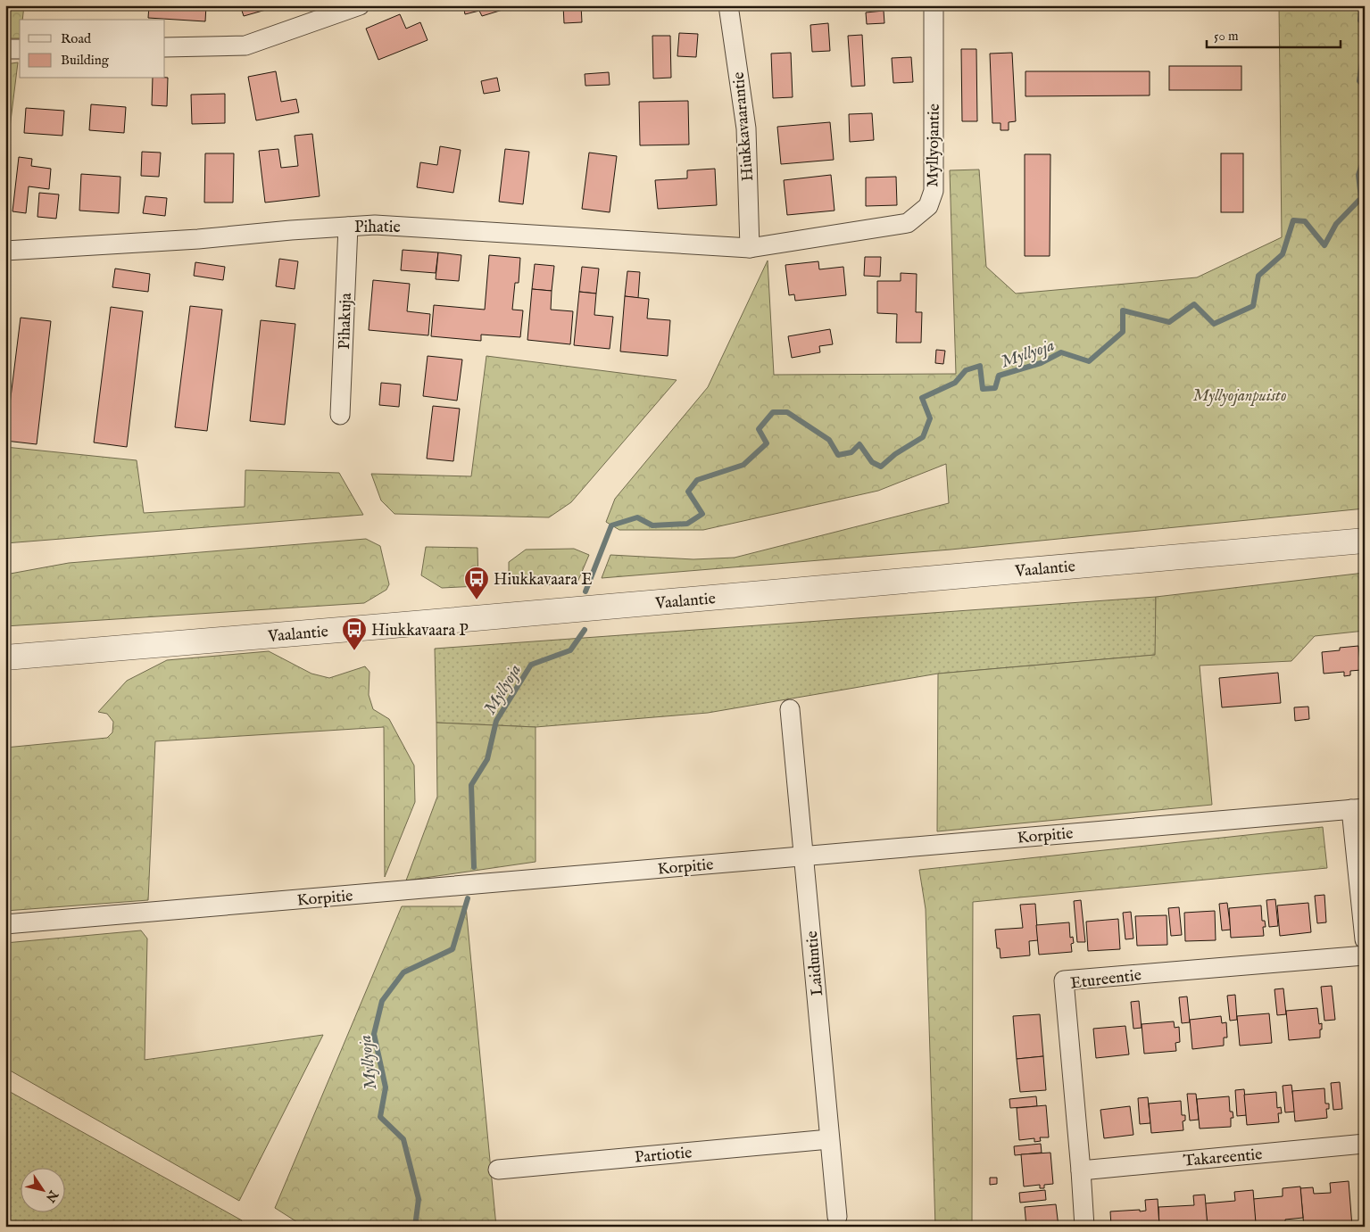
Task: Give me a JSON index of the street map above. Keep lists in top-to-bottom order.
{
  "streets": {
    "street": [
      "Hiukkavaarantie",
      "Myllyojantie",
      "Pihatie",
      "Pihakuja",
      "Vaalantie",
      "Korpitie",
      "Laiduntie",
      "Etureentie",
      "Partiotie",
      "Takareentie"
    ]
  },
  "crossings": [
    ["Hiukkavaarantie", "Myllyojantie"],
    ["Hiukkavaarantie", "Pihatie"],
    ["Myllyojantie", "Pihatie"],
    ["Pihatie", "Pihakuja"],
    ["Korpitie", "Laiduntie"],
    ["Laiduntie", "Partiotie"],
    ["Etureentie", "Takareentie"]
  ],
  "water": ["Myllyoja"],
  "parks": ["Myllyojanpuisto"],
  "places": {
    "bus stop": ["Hiukkavaara E", "Hiukkavaara P"]
  },
  "legend": ["Road", "Building"],
  "scale_bar": "50 m",
  "north": "bottom right"
}
